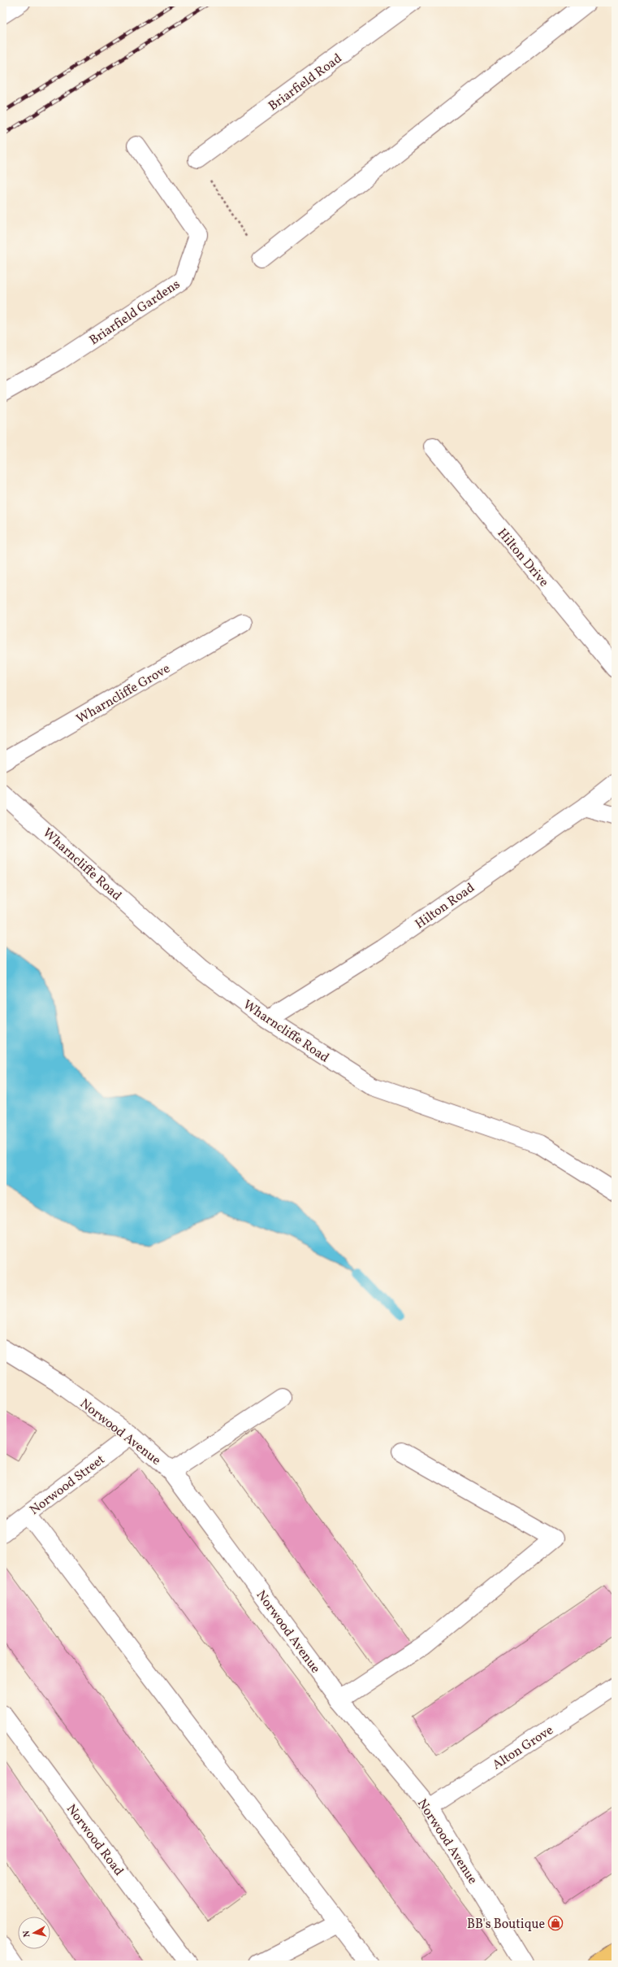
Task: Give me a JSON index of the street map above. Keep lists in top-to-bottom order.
{
  "streets": {
    "street": [
      "Briarfield Road",
      "Briarfield Gardens",
      "Hilton Drive",
      "Wharncliffe Grove",
      "Wharncliffe Road",
      "Hilton Road",
      "Norwood Avenue",
      "Norwood Street",
      "Alton Grove",
      "Norwood Road"
    ]
  },
  "crossings": [
    ["Wharncliffe Road", "Hilton Road"],
    ["Norwood Avenue", "Norwood Street"],
    ["Norwood Avenue", "Alton Grove"]
  ],
  "places": {
    "shop": ["BB's Boutique"]
  },
  "north": "left"
}
